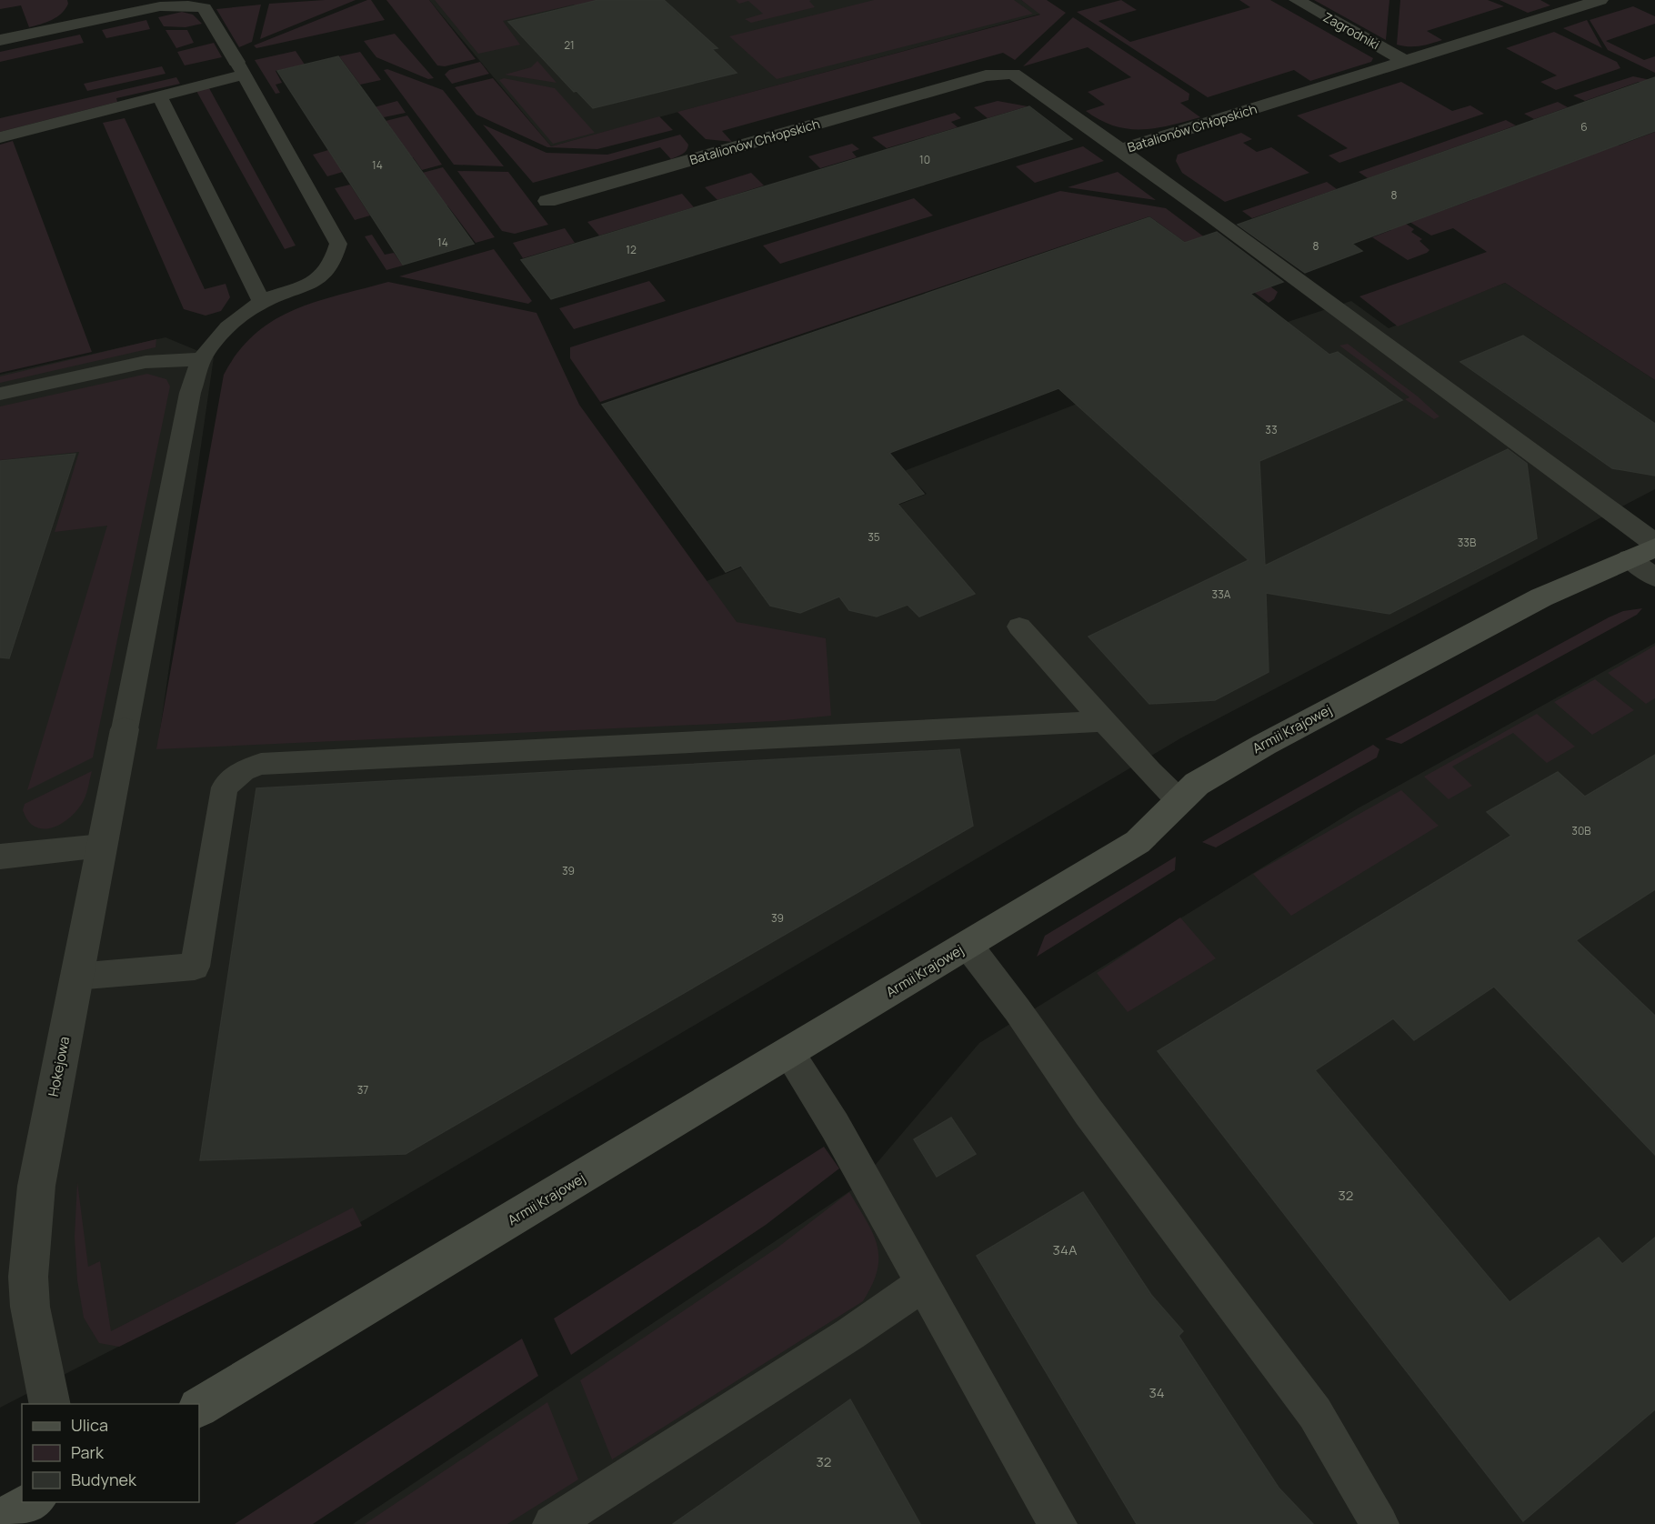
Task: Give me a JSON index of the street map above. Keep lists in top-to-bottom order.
{
  "streets": {
    "street": [
      "Zagrodniki",
      "Batalionów Chłopskich",
      "Armii Krajowej",
      "Hokejowa"
    ]
  },
  "crossings": [
    ["Zagrodniki", "Batalionów Chłopskich"]
  ],
  "house_numbers": [
    "21",
    "6",
    "10",
    "14",
    "8",
    "14",
    "8",
    "12",
    "33",
    "35",
    "33B",
    "33A",
    "30B",
    "39",
    "39",
    "37",
    "32",
    "34A",
    "34",
    "32"
  ],
  "legend": ["Ulica", "Park", "Budynek"]
}
